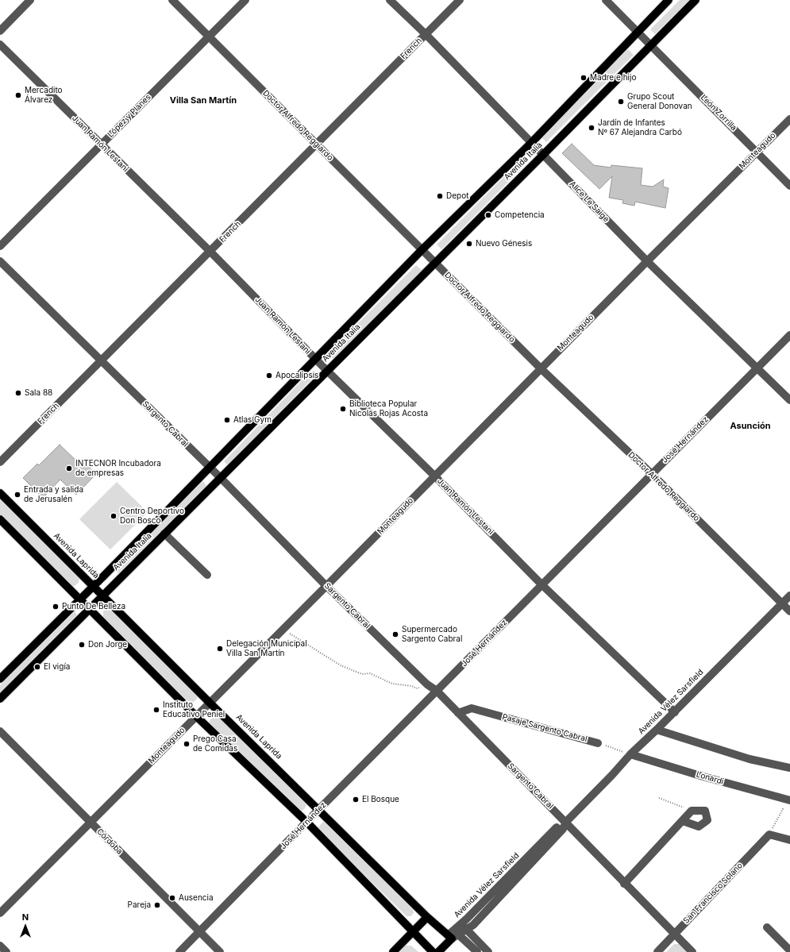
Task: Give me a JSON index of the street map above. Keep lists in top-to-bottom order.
{
  "streets": {
    "main road": ["Avenida Italia", "Avenida Laprida", "Avenida Vélez Sarsfield"],
    "street": [
      "French",
      "León Zorrilla",
      "López y Planes",
      "Doctor Alfredo Reggiardo",
      "Juan Ramón Lestani",
      "Monteagudo",
      "Alice Le Saige",
      "Sargento Cabral",
      "José Hernández",
      "Pasaje Sargento Cabral",
      "Lonardi",
      "Córdoba",
      "San Francisco Solano"
    ]
  },
  "crossings": [
    ["French", "Doctor Alfredo Reggiardo"],
    ["French", "Juan Ramón Lestani"],
    ["French", "Alice Le Saige"],
    ["French", "Sargento Cabral"],
    ["León Zorrilla", "Monteagudo"],
    ["León Zorrilla", "Avenida Italia"],
    ["López y Planes", "Doctor Alfredo Reggiardo"],
    ["López y Planes", "Juan Ramón Lestani"],
    ["Doctor Alfredo Reggiardo", "Monteagudo"],
    ["Doctor Alfredo Reggiardo", "Avenida Italia"],
    ["Doctor Alfredo Reggiardo", "José Hernández"],
    ["Doctor Alfredo Reggiardo", "Avenida Vélez Sarsfield"],
    ["Juan Ramón Lestani", "Monteagudo"],
    ["Juan Ramón Lestani", "Avenida Italia"],
    ["Juan Ramón Lestani", "José Hernández"],
    ["Juan Ramón Lestani", "Avenida Vélez Sarsfield"],
    ["Monteagudo", "Alice Le Saige"],
    ["Monteagudo", "Sargento Cabral"],
    ["Monteagudo", "Avenida Laprida"],
    ["Monteagudo", "Córdoba"],
    ["Avenida Italia", "Alice Le Saige"],
    ["Avenida Italia", "Sargento Cabral"],
    ["Avenida Italia", "Avenida Laprida"],
    ["Alice Le Saige", "José Hernández"],
    ["Sargento Cabral", "José Hernández"],
    ["Sargento Cabral", "Avenida Vélez Sarsfield"],
    ["Sargento Cabral", "Pasaje Sargento Cabral"],
    ["Sargento Cabral", "San Francisco Solano"],
    ["José Hernández", "Avenida Laprida"],
    ["José Hernández", "Córdoba"],
    ["Avenida Laprida", "Avenida Vélez Sarsfield"],
    ["Avenida Vélez Sarsfield", "Pasaje Sargento Cabral"],
    ["Avenida Vélez Sarsfield", "Lonardi"],
    ["Pasaje Sargento Cabral", "Lonardi"]
  ],
  "districts": ["Villa San Martín", "Asunción"],
  "places": [
    "Madre e hijo",
    "Mercadito Álvarez",
    "Grupo Scout General Donovan",
    "Jardín de Infantes Nº 67 Alejandra Carbó",
    "Depot",
    "Competencia",
    "Nuevo Génesis",
    "Apocalipsis",
    "Sala 88",
    "Biblioteca Popular Nicolás Rojas Acosta",
    "Atlas Gym",
    "INTECNOR Incubadora de empresas",
    "Entrada y salida de Jerusalén",
    "Centro Deportivo Don Bosco",
    "Punto De Belleza",
    "Supermercado Sargento Cabral",
    "Don Jorge",
    "Delegación Municipal Villa San Martín",
    "El vigía",
    "Instituto Educativo Peniel",
    "Prego Casa de Comidas",
    "El Bosque",
    "Ausencia",
    "Pareja"
  ],
  "north": "top"
}
